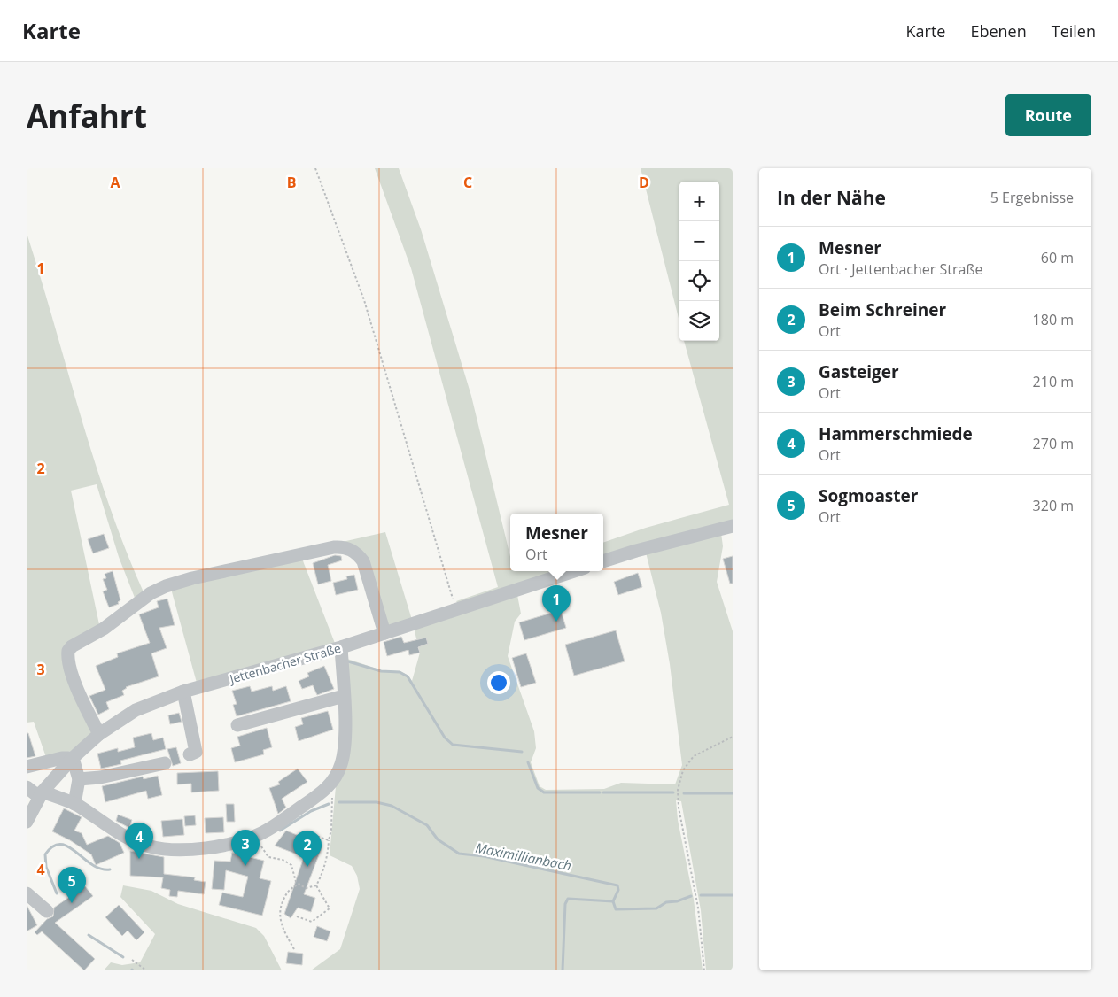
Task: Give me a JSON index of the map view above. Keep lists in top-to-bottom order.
{
  "streets": {
    "street": ["Jettenbacher Straße"]
  },
  "water": ["Maximillianbach"],
  "page": {
    "header": "Karte",
    "nav": ["Karte", "Ebenen", "Teilen"],
    "buttons": "Route",
    "title": "Anfahrt",
    "heading": ["In der Nähe", "5 Ergebnisse"],
    "map_buttons": ["+", "−"],
    "list": [
      {
        "mark": "1",
        "name": "Mesner",
        "note": "Ort · Jettenbacher Straße",
        "value": "60 m"
      },
      {
        "mark": "2",
        "name": "Beim Schreiner",
        "note": "Ort",
        "value": "180 m"
      },
      {
        "mark": "3",
        "name": "Gasteiger",
        "note": "Ort",
        "value": "210 m"
      },
      {
        "mark": "4",
        "name": "Hammerschmiede",
        "note": "Ort",
        "value": "270 m"
      },
      {
        "mark": "5",
        "name": "Sogmoaster",
        "note": "Ort",
        "value": "320 m"
      }
    ],
    "popup": ["Mesner", "Ort"],
    "pins": [
      "1",
      "4",
      "3",
      "2",
      "5"
    ]
  },
  "grid": {
    "columns": [
      "A",
      "B",
      "C",
      "D"
    ],
    "rows": [
      "1",
      "2",
      "3",
      "4"
    ]
  }
}
